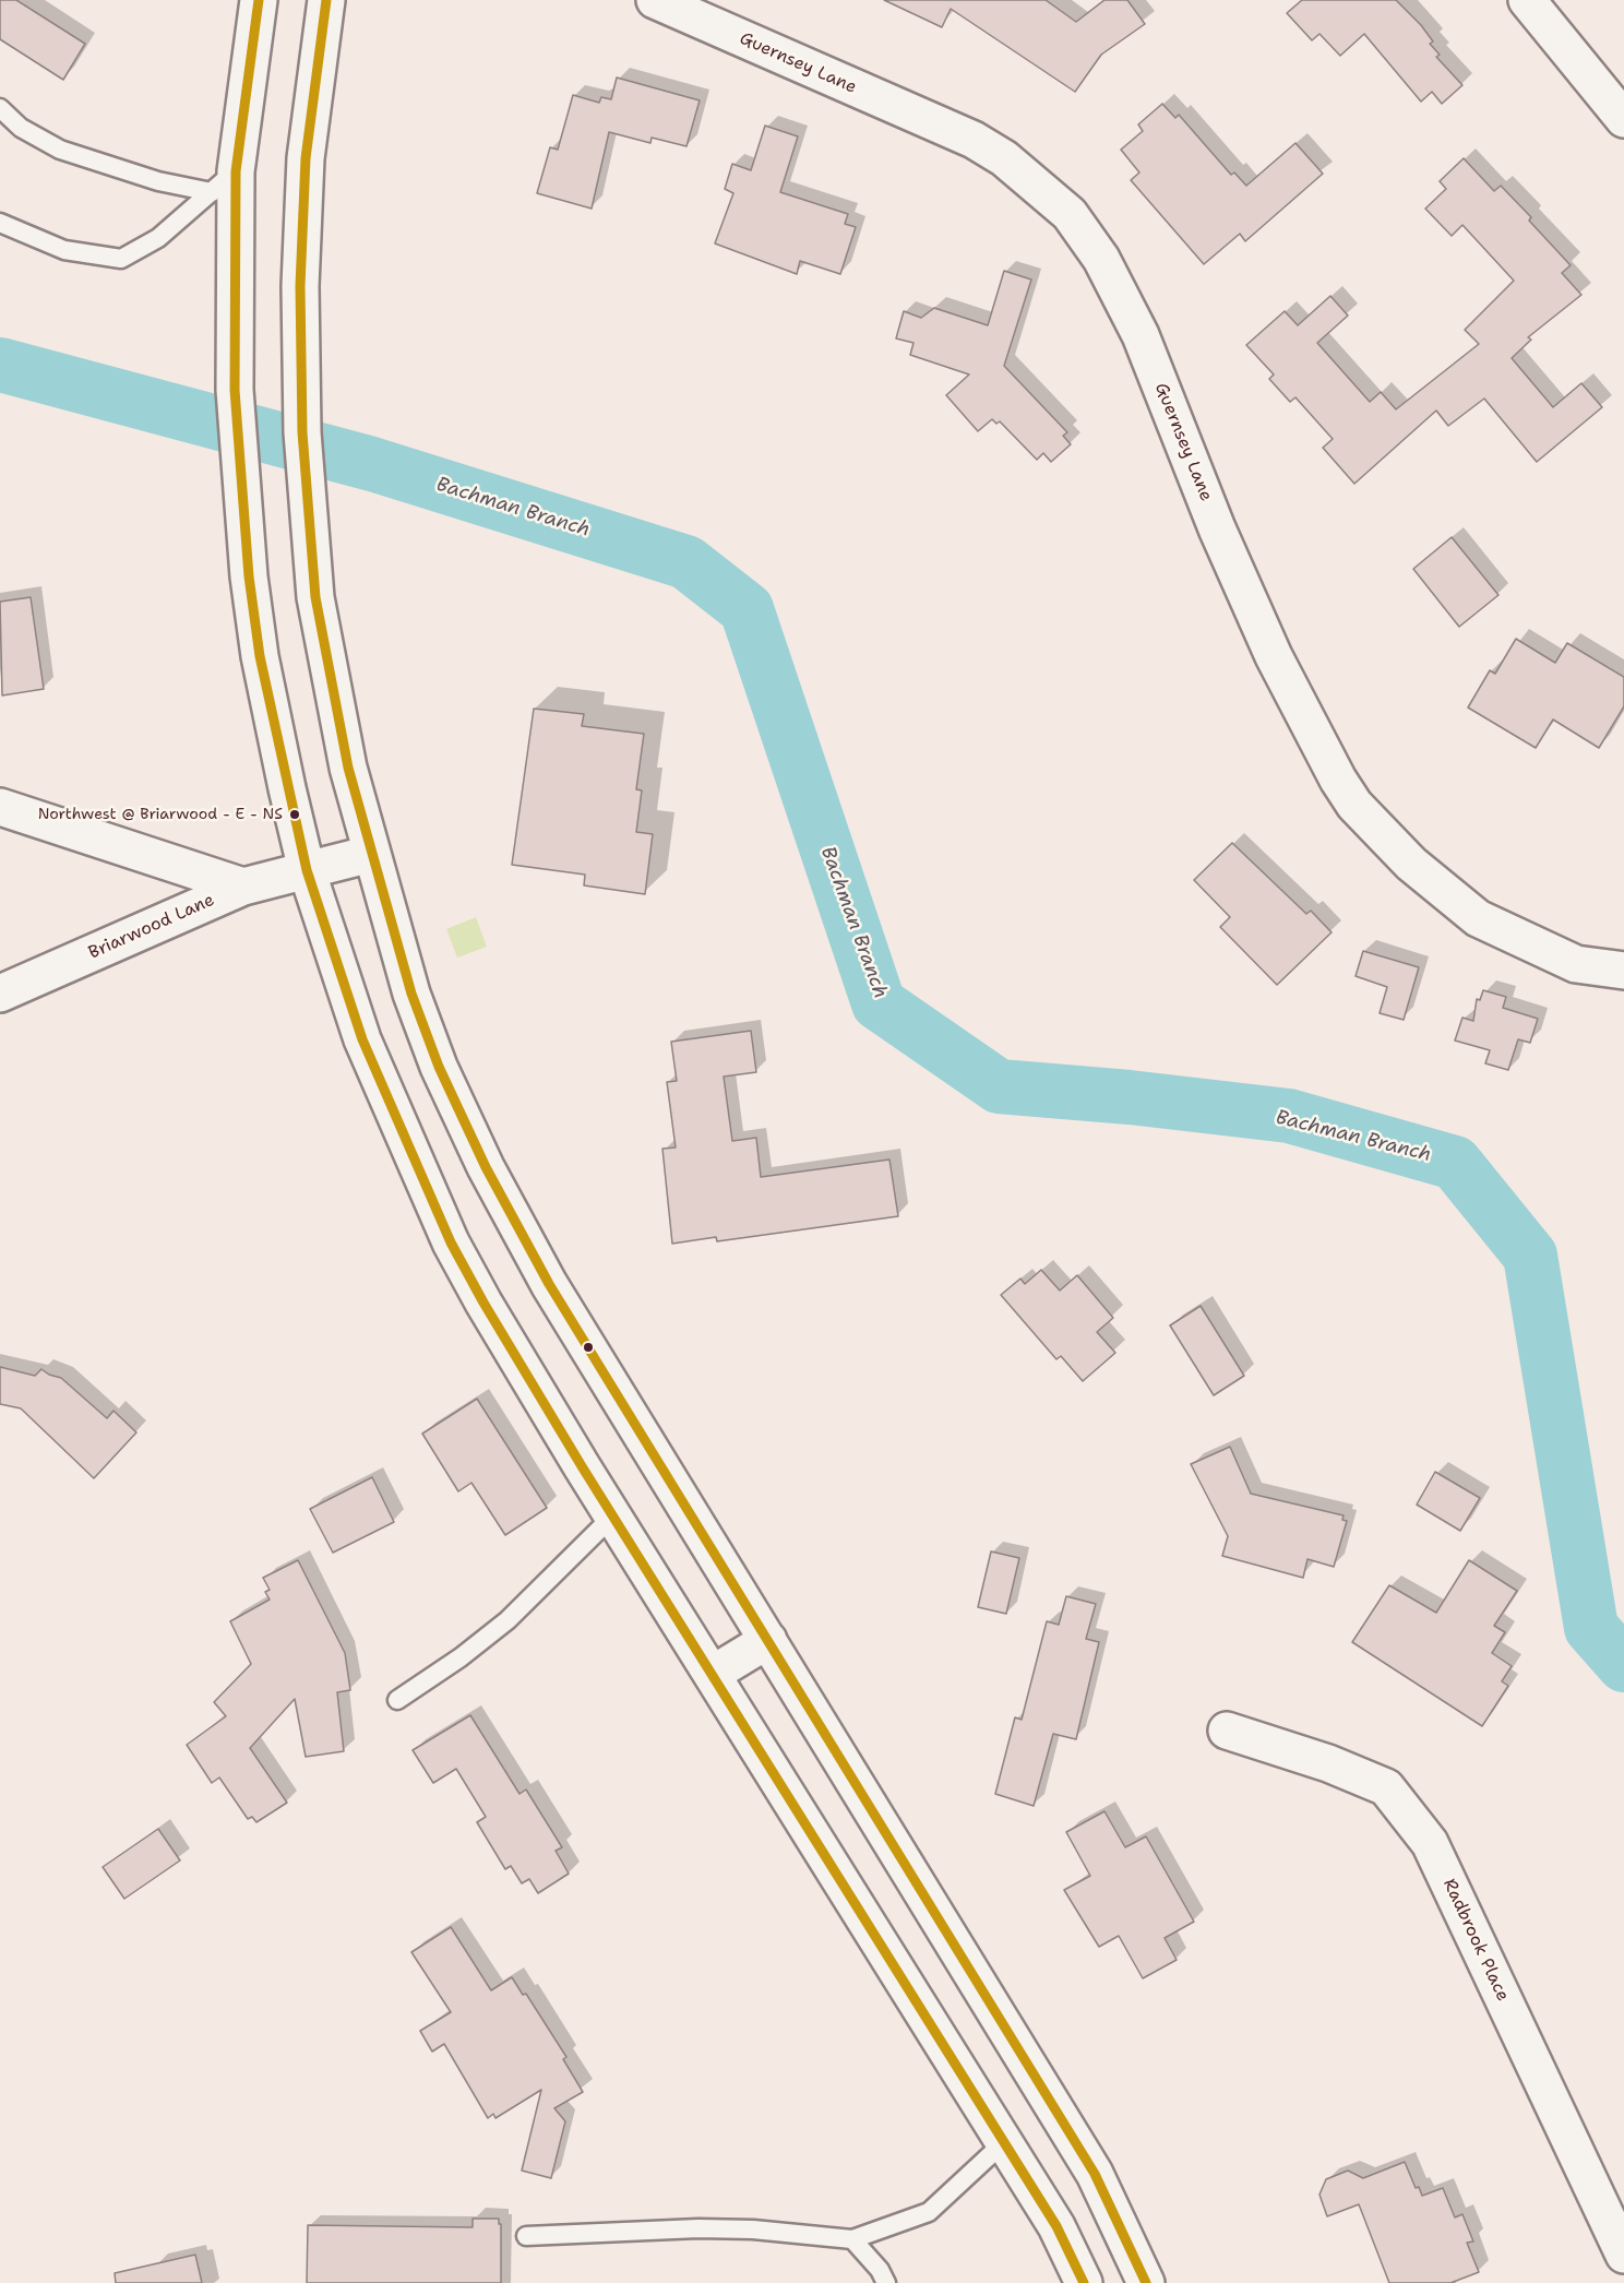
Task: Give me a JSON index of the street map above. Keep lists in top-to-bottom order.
{
  "streets": {
    "main road": ["Guernsey Lane", "Briarwood Lane", "Radbrook Place"]
  },
  "water": ["Bachman Branch"],
  "places": ["Northwest @ Briarwood - E - NS"]
}
